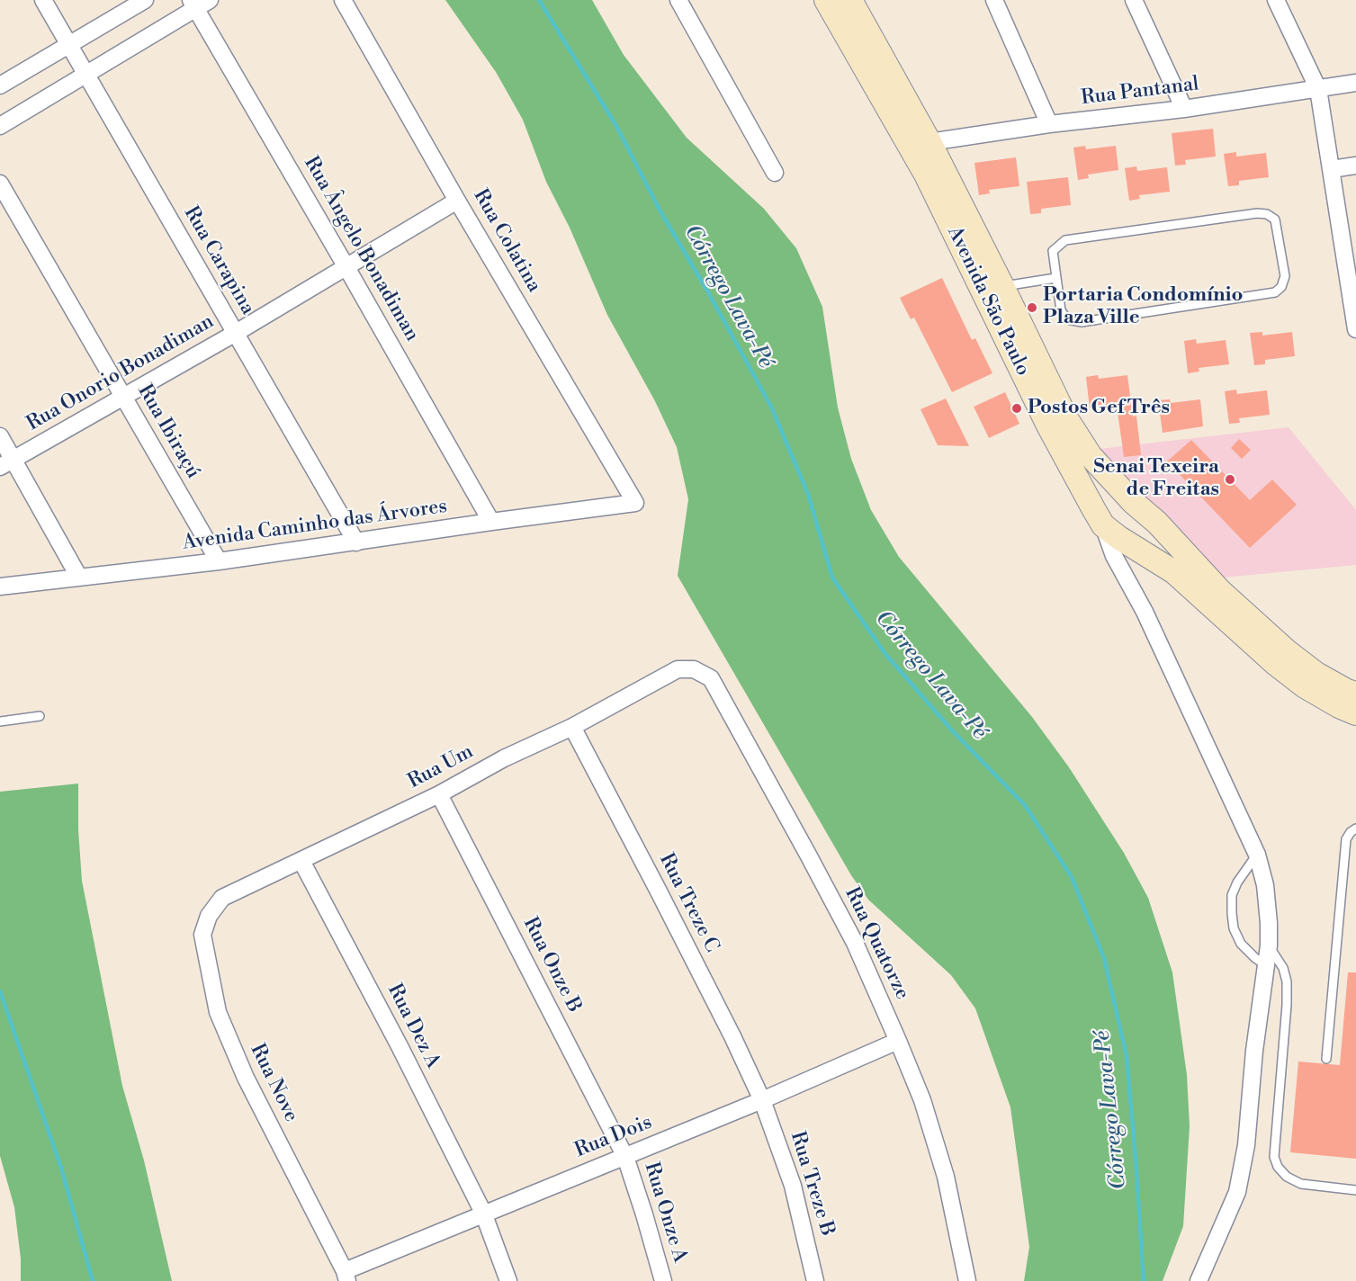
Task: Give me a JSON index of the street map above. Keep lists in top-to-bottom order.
{
  "streets": {
    "street": [
      "Rua Pantanal",
      "Rua Colatina",
      "Rua Ângelo Bonadiman",
      "Rua Carapina",
      "Avenida São Paulo",
      "Rua Onorio Bonadiman",
      "Rua Ibiraçú",
      "Avenida Caminho das Árvores",
      "Rua Um",
      "Rua Treze C",
      "Rua Quatorze",
      "Rua Onze B",
      "Rua Dez A",
      "Rua Nove",
      "Rua Dois",
      "Rua Treze B",
      "Rua Onze A"
    ]
  },
  "crossings": [
    ["Rua Pantanal", "Avenida São Paulo"],
    ["Rua Colatina", "Rua Onorio Bonadiman"],
    ["Rua Colatina", "Avenida Caminho das Árvores"],
    ["Rua Ângelo Bonadiman", "Rua Onorio Bonadiman"],
    ["Rua Ângelo Bonadiman", "Avenida Caminho das Árvores"],
    ["Rua Carapina", "Rua Onorio Bonadiman"],
    ["Rua Carapina", "Avenida Caminho das Árvores"],
    ["Rua Onorio Bonadiman", "Rua Ibiraçú"],
    ["Rua Ibiraçú", "Avenida Caminho das Árvores"],
    ["Rua Um", "Rua Treze C"],
    ["Rua Um", "Rua Quatorze"],
    ["Rua Um", "Rua Onze B"],
    ["Rua Um", "Rua Dez A"],
    ["Rua Um", "Rua Nove"],
    ["Rua Treze C", "Rua Dois"],
    ["Rua Treze C", "Rua Treze B"],
    ["Rua Quatorze", "Rua Dois"],
    ["Rua Onze B", "Rua Dois"],
    ["Rua Onze B", "Rua Onze A"],
    ["Rua Dez A", "Rua Dois"],
    ["Rua Nove", "Rua Dois"],
    ["Rua Dois", "Rua Treze B"],
    ["Rua Dois", "Rua Onze A"]
  ],
  "water": ["Córrego Lava-Pé"],
  "places": ["Portaria Condomínio Plaza Ville", "Postos Gef Três", "Senai Texeira de Freitas"]
}
